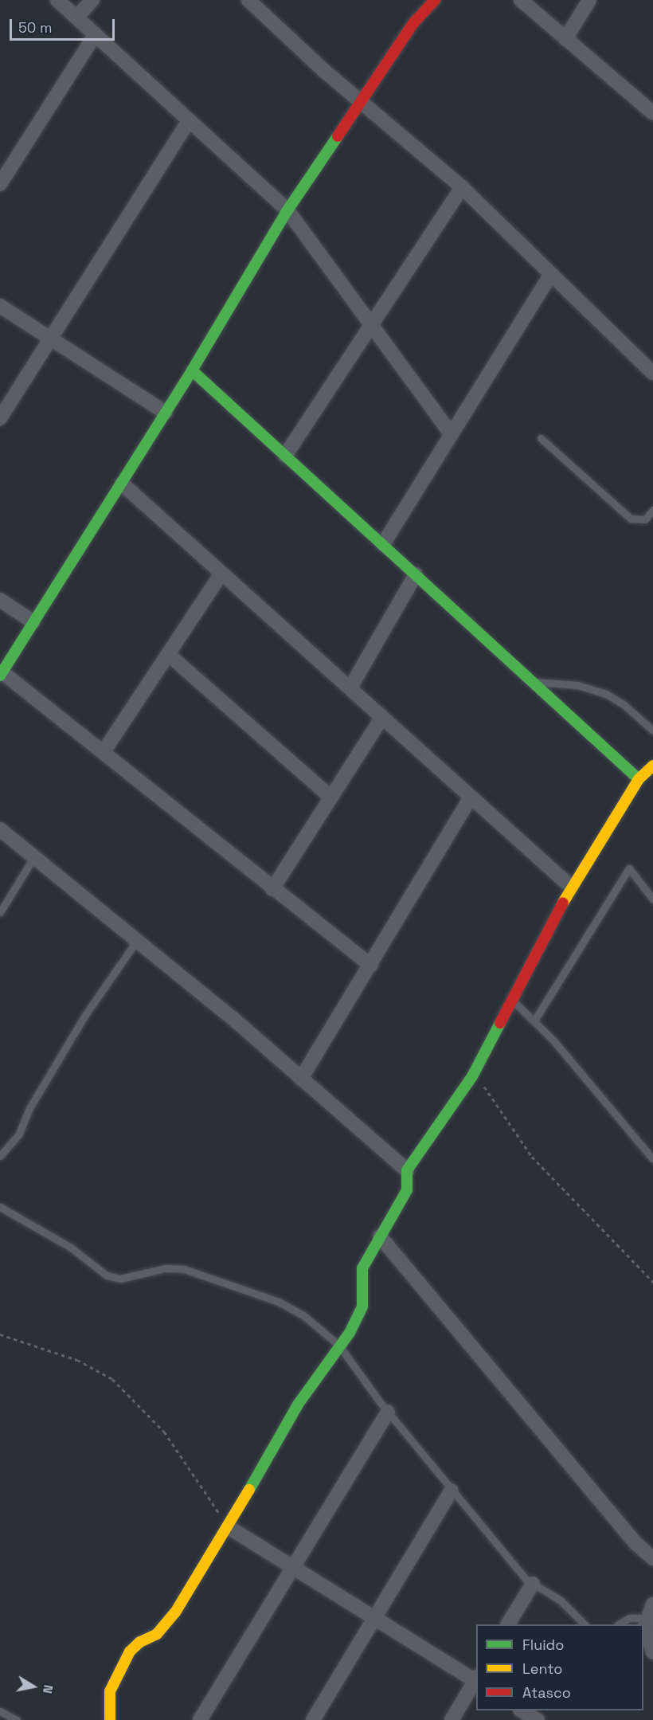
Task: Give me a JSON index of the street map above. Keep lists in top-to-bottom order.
{
  "legend": ["Fluido", "Lento", "Atasco"],
  "scale_bar": "50 m",
  "north": "right"
}
